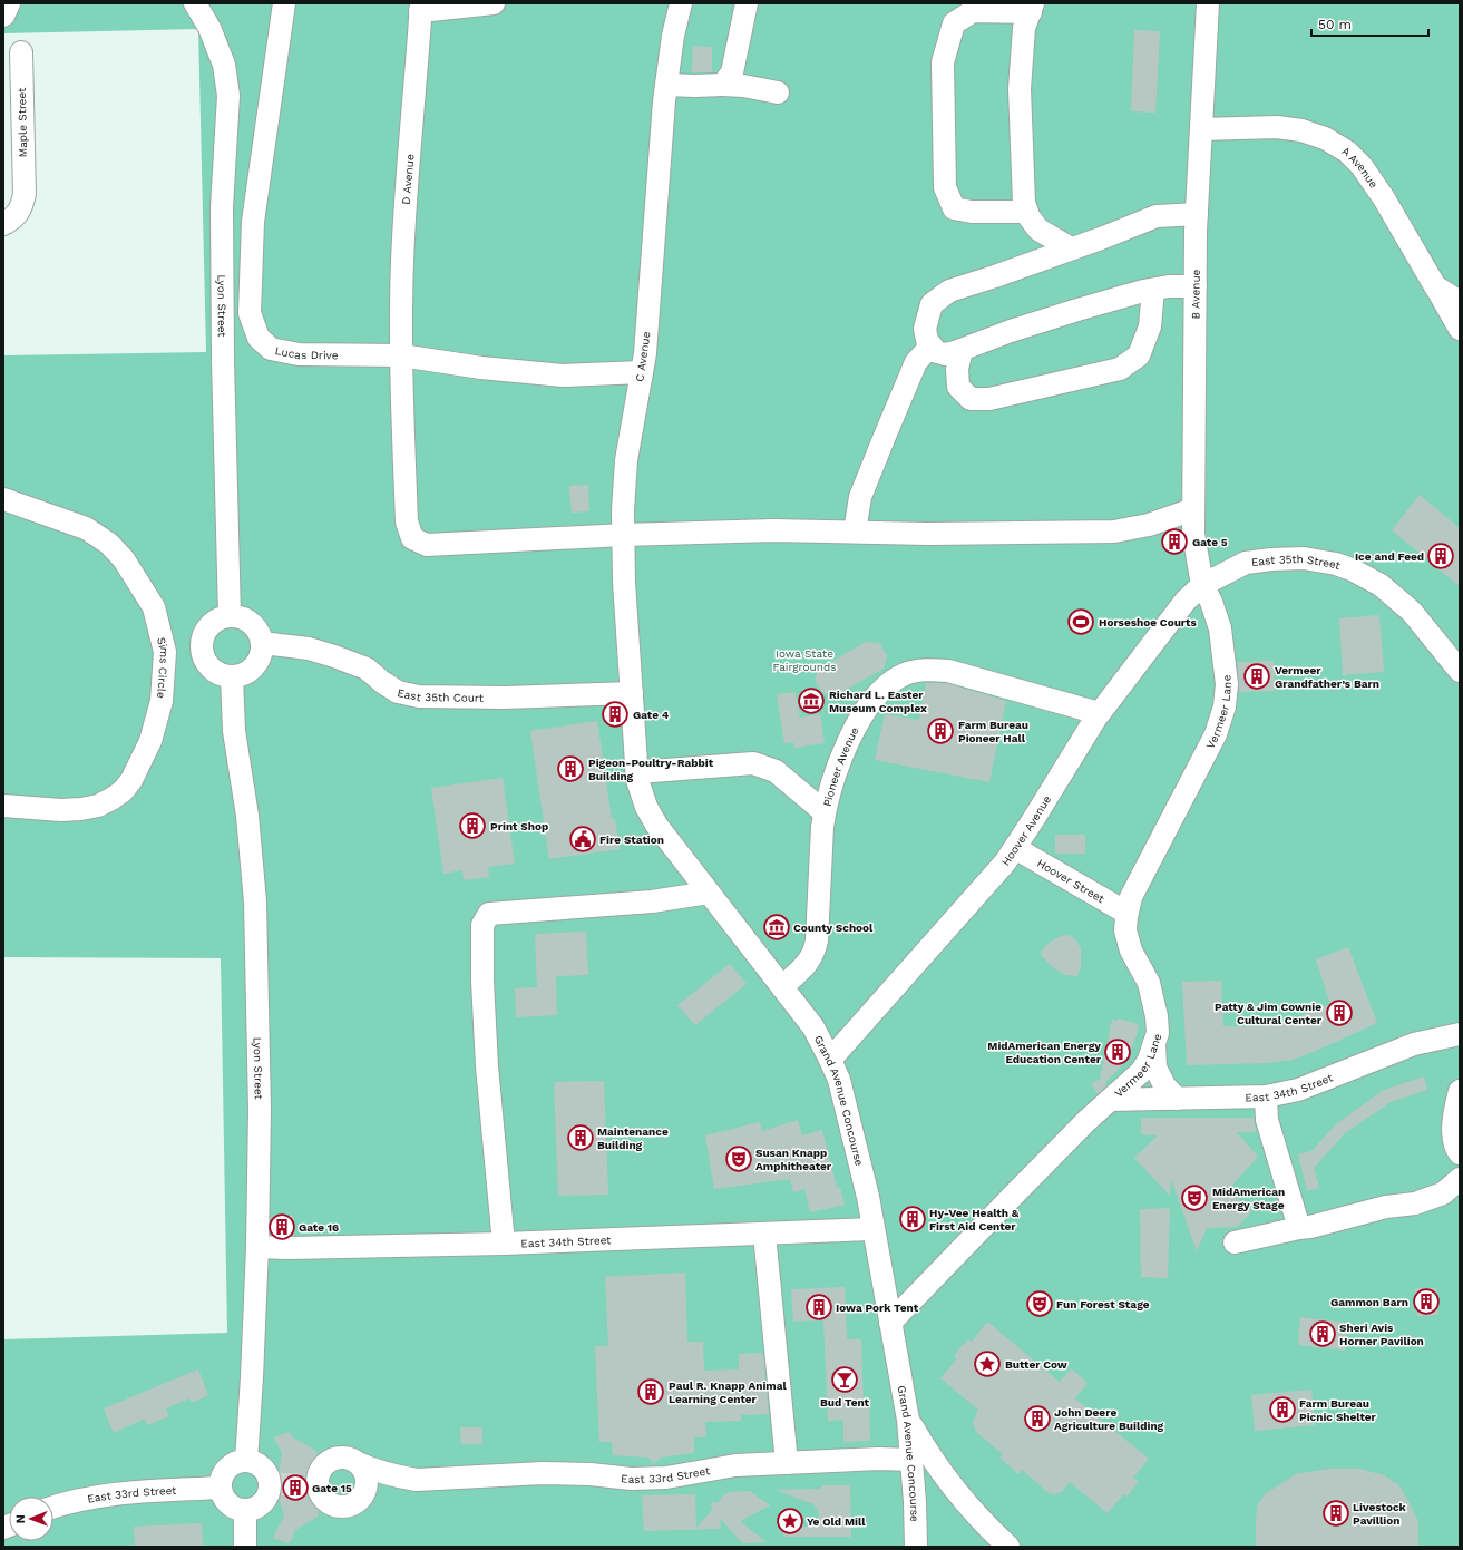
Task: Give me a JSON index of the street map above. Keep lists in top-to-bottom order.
{
  "streets": {
    "street": [
      "Maple Street",
      "A Avenue",
      "D Avenue",
      "B Avenue",
      "Lyon Street",
      "Lucas Drive",
      "C Avenue",
      "East 35th Street",
      "Sims Circle",
      "East 35th Court",
      "Vermeer Lane",
      "Pioneer Avenue",
      "Hoover Avenue",
      "Hoover Street",
      "East 34th Street",
      "Grand Avenue Concourse",
      "East 33rd Street"
    ]
  },
  "crossings": [
    ["A Avenue", "B Avenue"],
    ["D Avenue", "B Avenue"],
    ["D Avenue", "Lucas Drive"],
    ["D Avenue", "C Avenue"],
    ["B Avenue", "East 35th Street"],
    ["B Avenue", "Vermeer Lane"],
    ["B Avenue", "Hoover Avenue"],
    ["Lyon Street", "East 35th Court"],
    ["Lyon Street", "East 34th Street"],
    ["Lyon Street", "East 33rd Street"],
    ["Lucas Drive", "C Avenue"],
    ["C Avenue", "East 35th Court"],
    ["C Avenue", "Grand Avenue Concourse"],
    ["East 35th Street", "Vermeer Lane"],
    ["East 35th Street", "Hoover Avenue"],
    ["East 35th Court", "Grand Avenue Concourse"],
    ["Vermeer Lane", "Hoover Avenue"],
    ["Vermeer Lane", "Hoover Street"],
    ["Vermeer Lane", "East 34th Street"],
    ["Vermeer Lane", "Grand Avenue Concourse"],
    ["Pioneer Avenue", "Hoover Avenue"],
    ["Pioneer Avenue", "Grand Avenue Concourse"],
    ["Hoover Avenue", "Hoover Street"],
    ["Hoover Avenue", "Grand Avenue Concourse"],
    ["East 34th Street", "Grand Avenue Concourse"],
    ["Grand Avenue Concourse", "East 33rd Street"]
  ],
  "parks": ["Iowa State Fairgrounds"],
  "places": {
    "building": [
      "Gate 5",
      "Ice and Feed",
      "Vermeer Grandfather’s Barn",
      "Gate 4",
      "Farm Bureau Pioneer Hall",
      "Pigeon-Poultry-Rabbit Building",
      "Print Shop",
      "Patty & Jim Cownie Cultural Center",
      "MidAmerican Energy Education Center",
      "Maintenance Building",
      "Hy-Vee Health & First Aid Center",
      "Gate 16",
      "Gammon Barn",
      "Iowa Pork Tent",
      "Sheri Avis Horner Pavilion",
      "Paul R. Knapp Animal Learning Center",
      "Farm Bureau Picnic Shelter",
      "John Deere Agriculture Building",
      "Gate 15",
      "Livestock Pavillion"
    ],
    "sports": ["Horseshoe Courts"],
    "museum": ["Richard L. Easter Museum Complex", "County School"],
    "public building": ["Fire Station"],
    "theatre": ["Susan Knapp Amphitheater", "MidAmerican Energy Stage", "Fun Forest Stage"],
    "place": ["Butter Cow", "Ye Old Mill"],
    "bar": ["Bud Tent"]
  },
  "scale_bar": "50 m",
  "north": "left"
}
